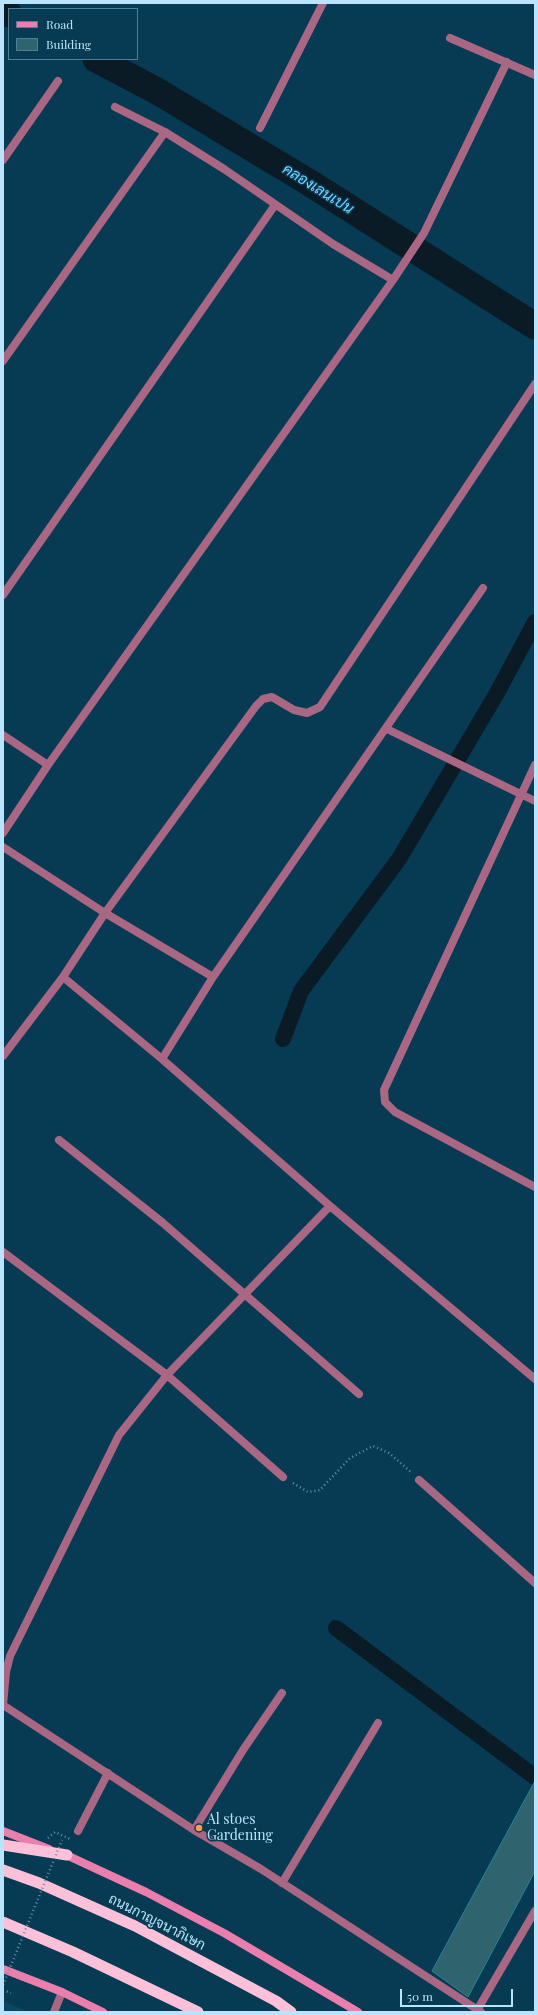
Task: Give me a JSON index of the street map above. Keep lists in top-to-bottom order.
{
  "streets": {
    "highway": ["ถนนกาญจนาภิเษก"]
  },
  "water": ["คลองเลนเปน"],
  "places": ["Al stoes Gardening"],
  "legend": ["Road", "Building"],
  "scale_bar": "50 m"
}
